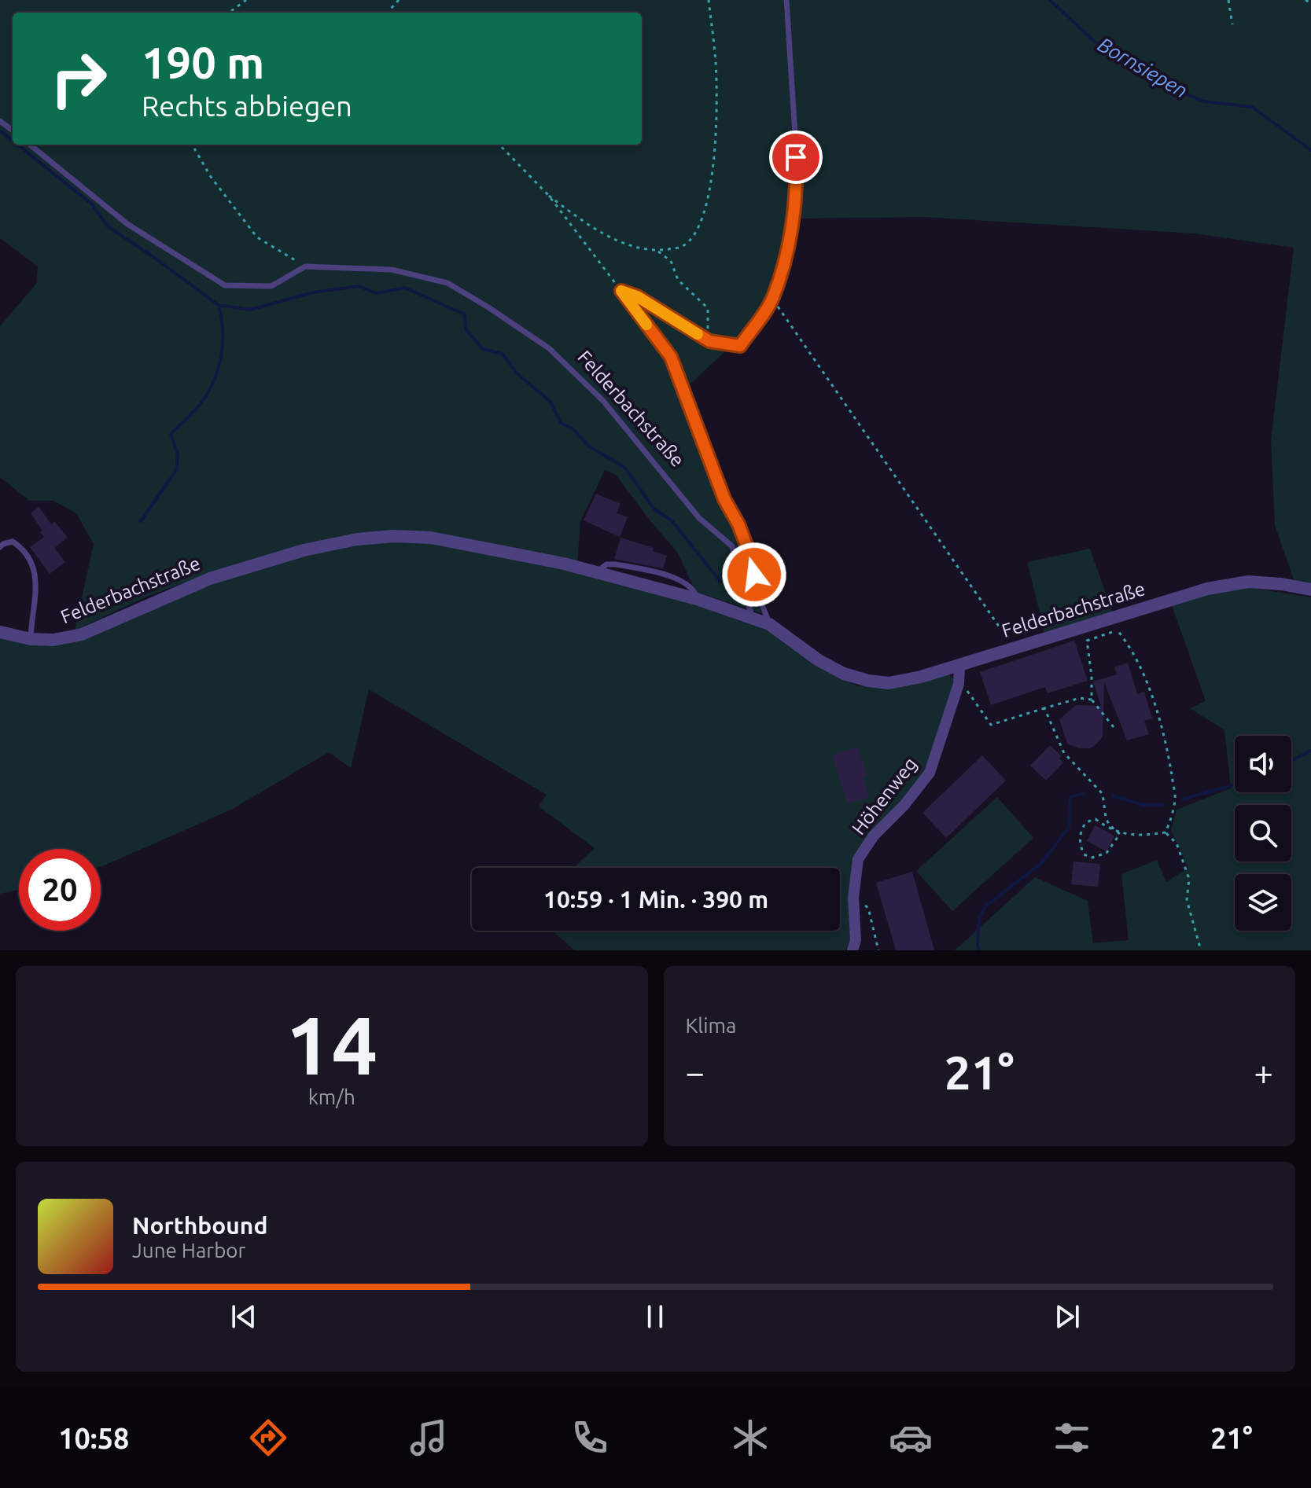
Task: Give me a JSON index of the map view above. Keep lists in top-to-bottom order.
{
  "streets": {
    "street": ["Felderbachstraße", "Höhenweg"]
  },
  "crossings": [
    ["Felderbachstraße", "Höhenweg"]
  ],
  "water": ["Bornsiepen"],
  "page": {
    "turn": ["190 m", "Rechts abbiegen"],
    "limit": "20",
    "trip": "10:59 · 1 Min. · 390 m",
    "tile": [
      ["14", "km/h"],
      "Klima"
    ],
    "heat": ["−", "21°", "+"],
    "song": ["Northbound", "June Harbor"],
    "tabs": ["10:58", "21°"]
  }
}
